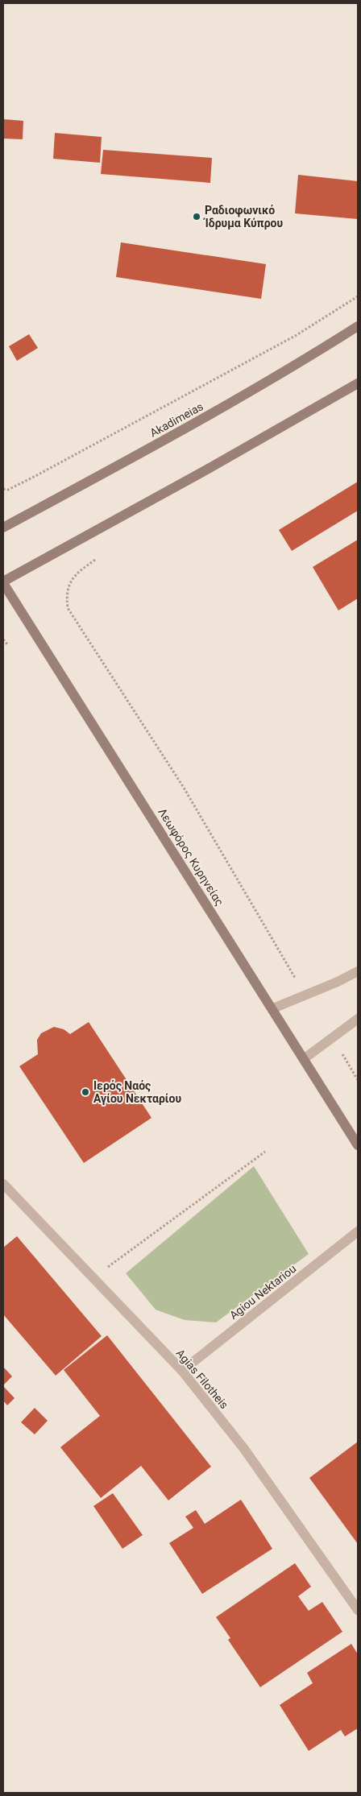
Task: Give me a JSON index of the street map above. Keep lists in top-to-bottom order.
{
  "streets": {
    "main road": ["Akadimeias", "Λεωφόρος Κυρηνείας"],
    "street": ["Agiou Nektariou", "Agias Filotheis"]
  },
  "crossings": [
    ["Agiou Nektariou", "Agias Filotheis"]
  ],
  "places": ["Ραδιοφωνικό Ίδρυμα Κύπρου", "Ιερός Ναός Αγίου Νεκταρίου"]
}
